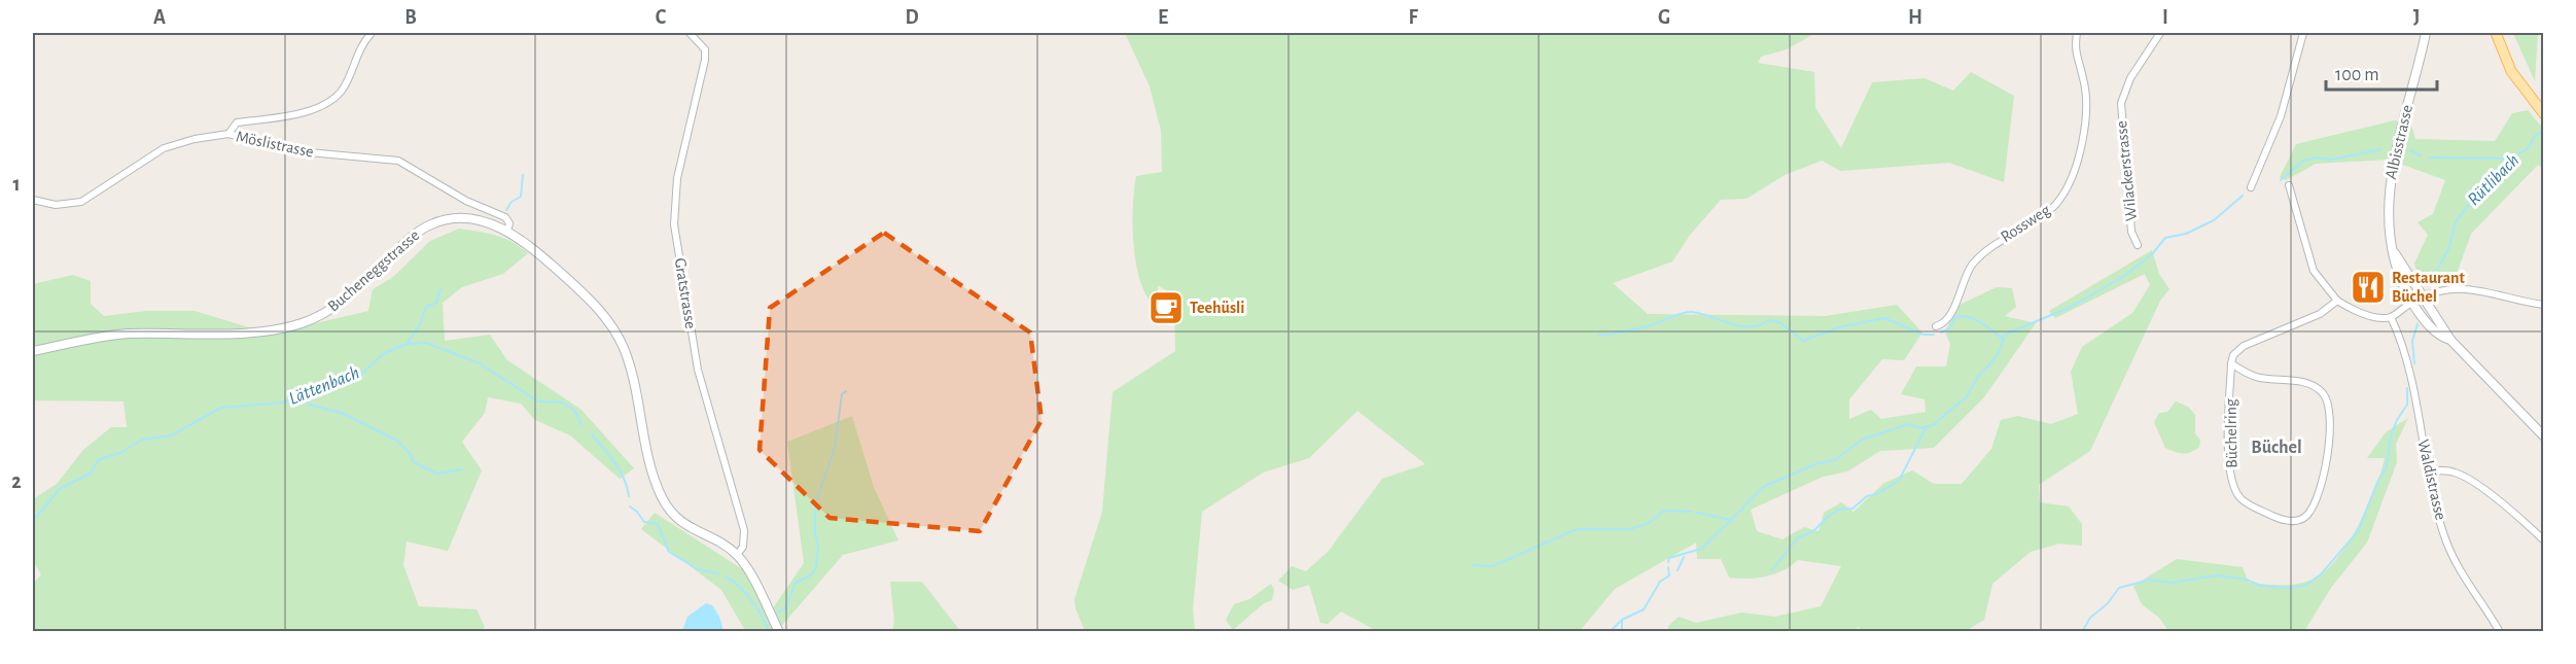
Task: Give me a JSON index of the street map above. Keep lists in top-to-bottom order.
{
  "streets": {
    "street": [
      "Albisstrasse",
      "Möslistrasse",
      "Wilackerstrasse",
      "Rossweg",
      "Bucheneggstrasse",
      "Gratstrasse",
      "Büchelring",
      "Waldistrasse"
    ]
  },
  "crossings": [
    ["Möslistrasse", "Bucheneggstrasse"],
    ["Bucheneggstrasse", "Gratstrasse"]
  ],
  "districts": ["Büchel"],
  "water": ["Rütlibach", "Lättenbach"],
  "places": {
    "restaurant": ["Restaurant Büchel"],
    "cafe": ["Teehüsli"]
  },
  "scale_bar": "100 m",
  "grid": {
    "columns": [
      "A",
      "B",
      "C",
      "D",
      "E",
      "F",
      "G",
      "H",
      "I",
      "J"
    ],
    "rows": ["1", "2"]
  }
}
